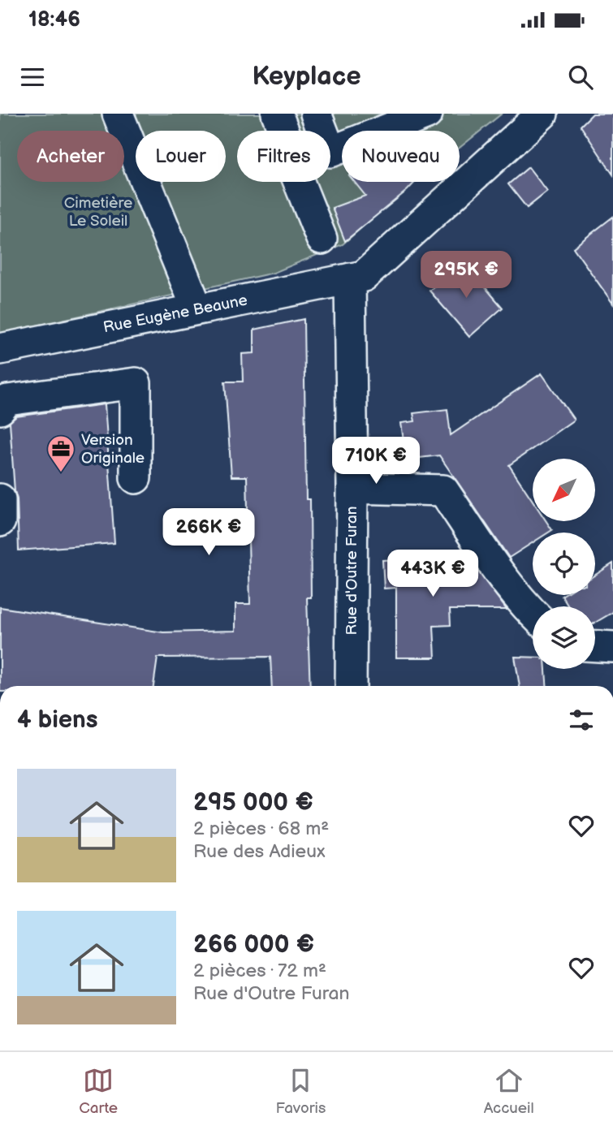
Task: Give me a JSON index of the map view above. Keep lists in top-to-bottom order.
{
  "streets": {
    "street": ["Rue Eugène Beaune", "Rue d'Outre Furan"]
  },
  "crossings": [
    ["Rue Eugène Beaune", "Rue d'Outre Furan"]
  ],
  "parks": ["Cimetière Le Soleil"],
  "places": {
    "office": ["Version Originale"]
  },
  "north": "bottom left",
  "page": {
    "status": "18:46",
    "header": "Keyplace",
    "chip": [
      "Acheter",
      "Louer",
      "Filtres",
      "Nouveau"
    ],
    "price": [
      "295K €",
      "710K €",
      "266K €",
      "443K €"
    ],
    "heading": "4 biens",
    "list": [
      {
        "name": "295 000 €",
        "note": "2 pièces · 68 m² · Rue des Adieux"
      },
      {
        "name": "266 000 €",
        "note": "2 pièces · 72 m² · Rue d'Outre Furan"
      }
    ],
    "tabs": ["Carte", "Favoris", "Accueil"]
  }
}
